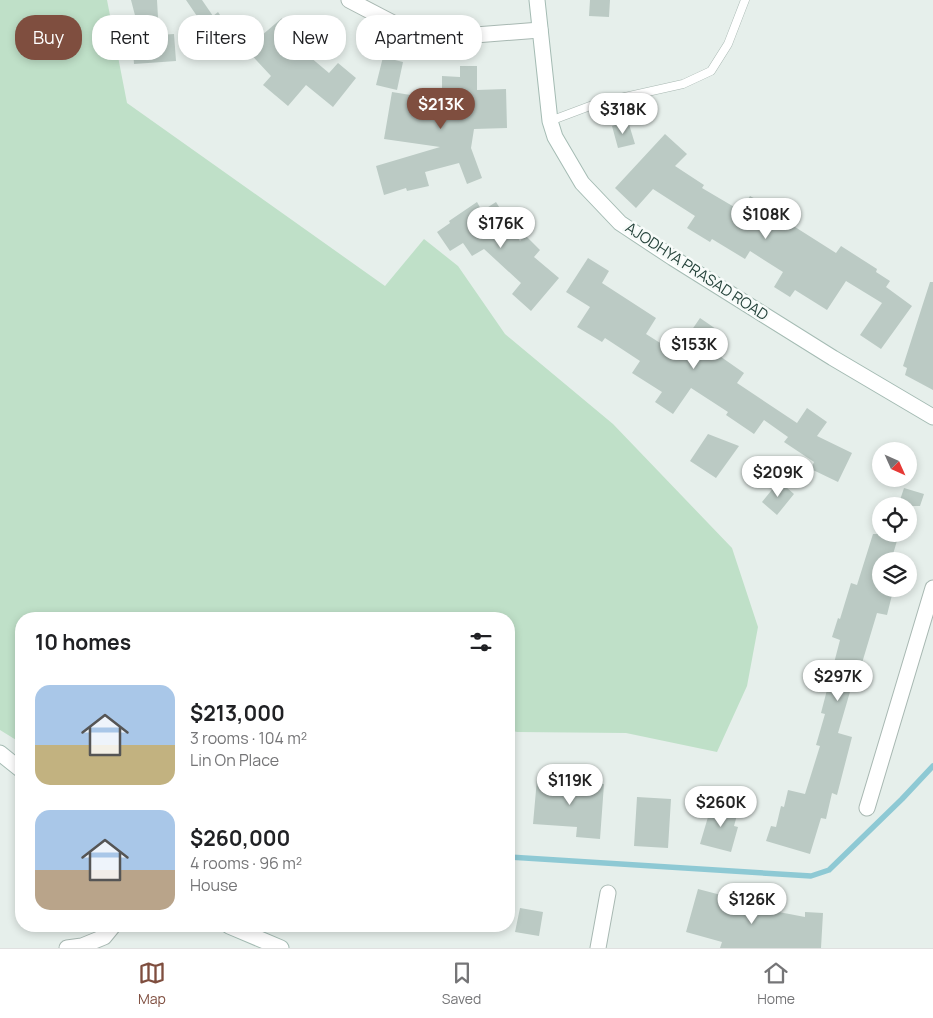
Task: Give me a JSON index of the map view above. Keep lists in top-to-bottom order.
{
  "streets": {
    "street": ["AJODHYA PRASAD ROAD"]
  },
  "north": "bottom right",
  "page": {
    "chip": [
      "Buy",
      "Rent",
      "Filters",
      "New",
      "Apartment"
    ],
    "price": [
      "$213K",
      "$318K",
      "$108K",
      "$176K",
      "$153K",
      "$209K",
      "$297K",
      "$119K",
      "$260K",
      "$126K"
    ],
    "heading": "10 homes",
    "list": [
      {
        "name": "$213,000",
        "note": "3 rooms · 104 m² · Lin On Place"
      },
      {
        "name": "$260,000",
        "note": "4 rooms · 96 m² · House"
      }
    ],
    "tabs": ["Map", "Saved", "Home"]
  }
}
